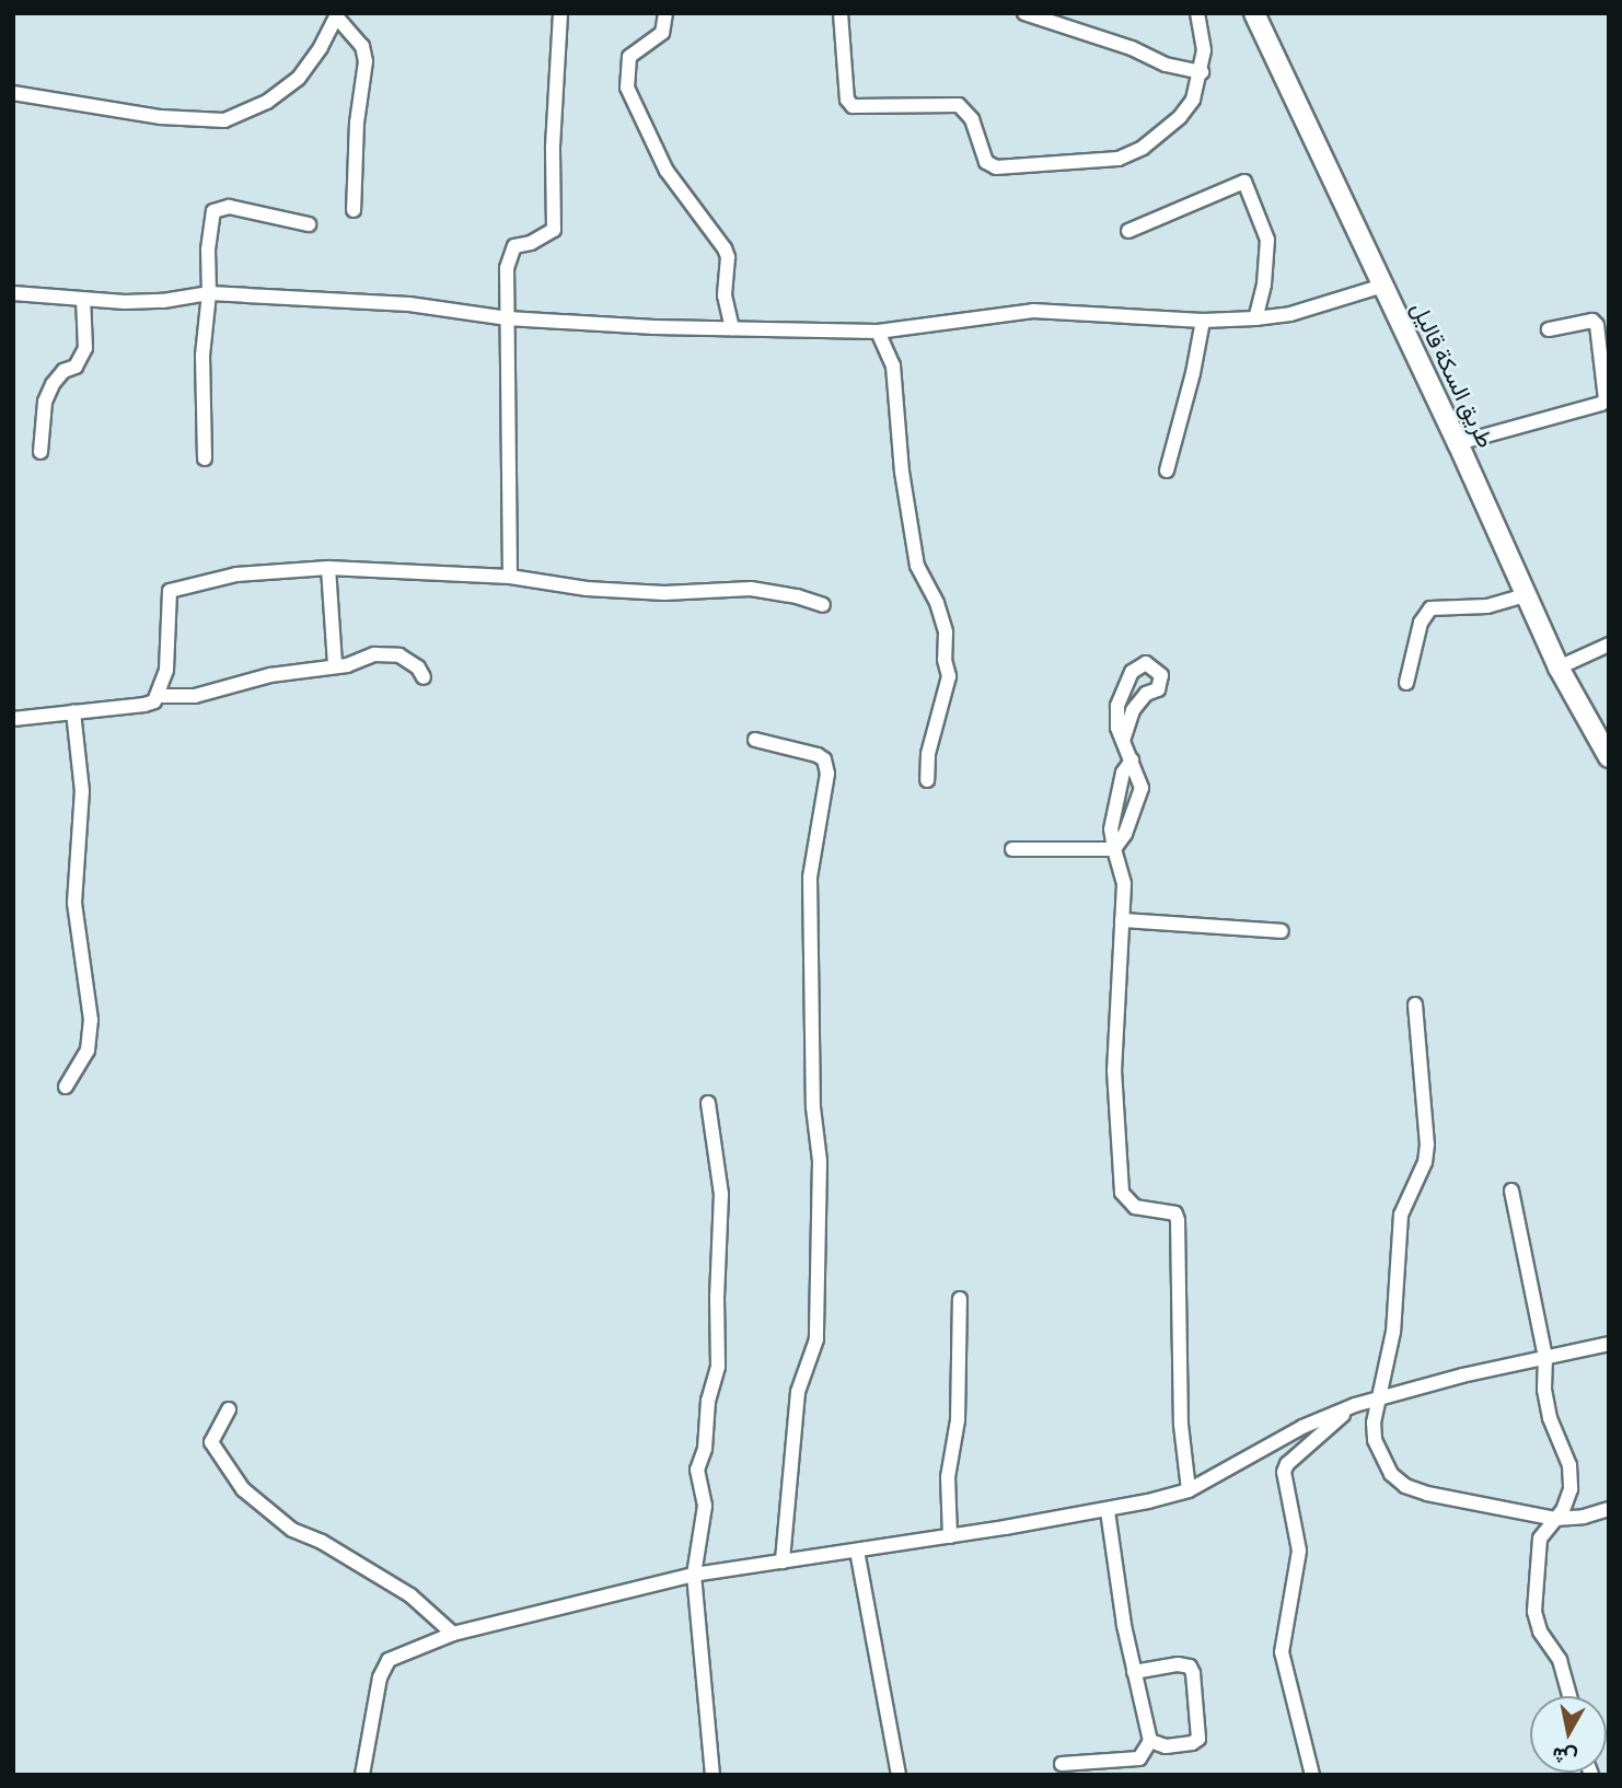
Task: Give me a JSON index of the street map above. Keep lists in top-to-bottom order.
{
  "streets": {
    "main road": ["طريق السكة قاليل"]
  },
  "north": "bottom"
}
